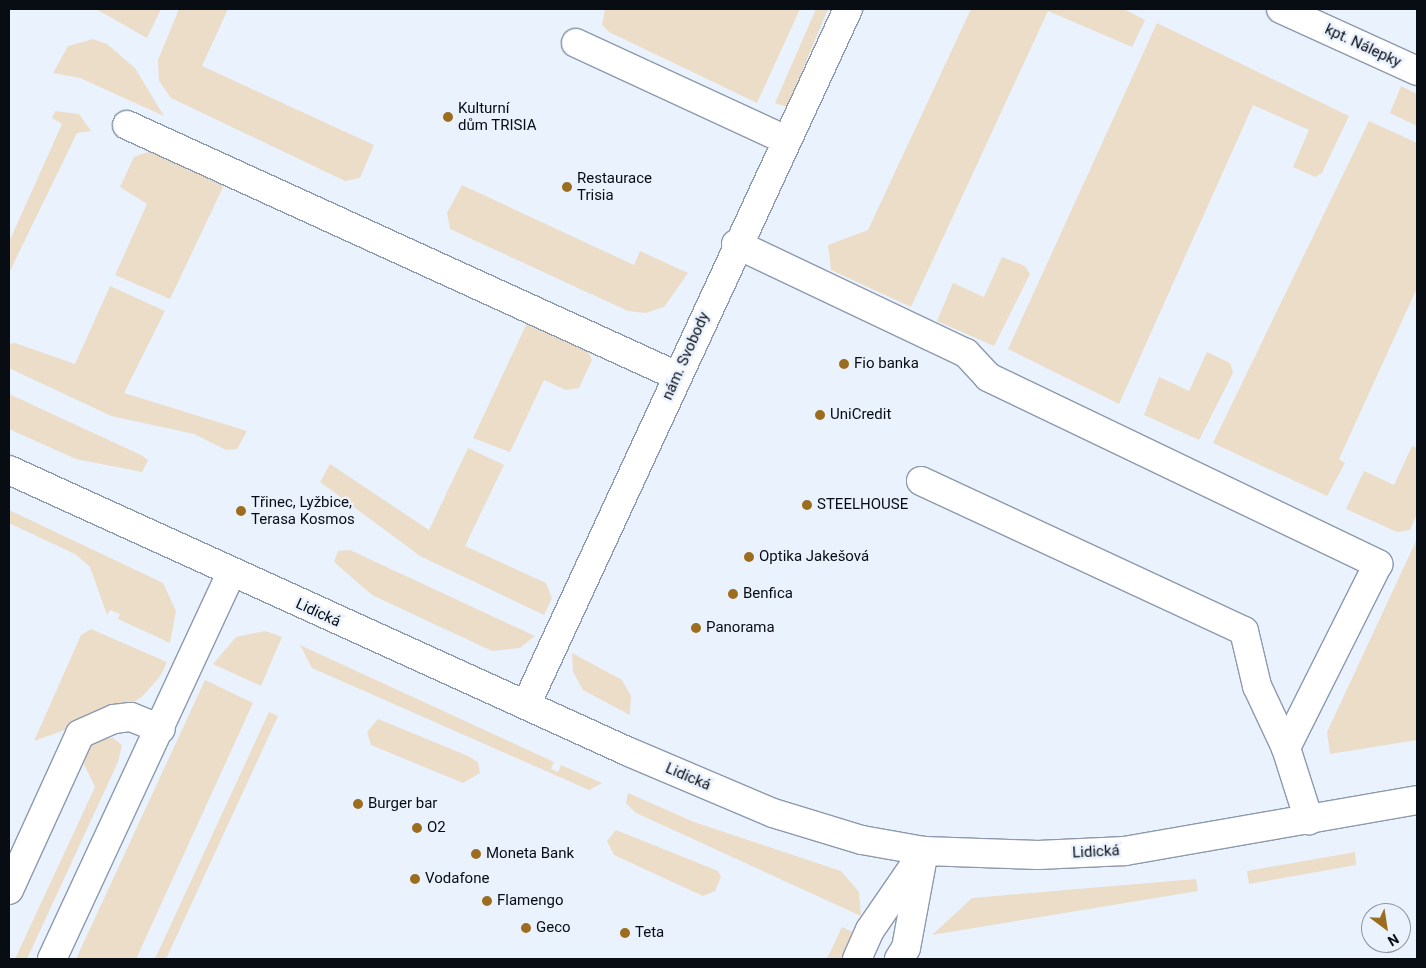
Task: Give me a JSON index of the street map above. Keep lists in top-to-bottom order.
{
  "streets": {
    "street": ["kpt. Nálepky", "nám. Svobody", "Lidická"]
  },
  "crossings": [
    ["nám. Svobody", "Lidická"]
  ],
  "places": [
    "Kulturní dům TRISIA",
    "Restaurace Trisia",
    "Fio banka",
    "UniCredit",
    "STEELHOUSE",
    "Třinec, Lyžbice, Terasa Kosmos",
    "Optika Jakešová",
    "Benfica",
    "Panorama",
    "Burger bar",
    "O2",
    "Moneta Bank",
    "Vodafone",
    "Flamengo",
    "Geco",
    "Teta"
  ],
  "north": "bottom right"
}
